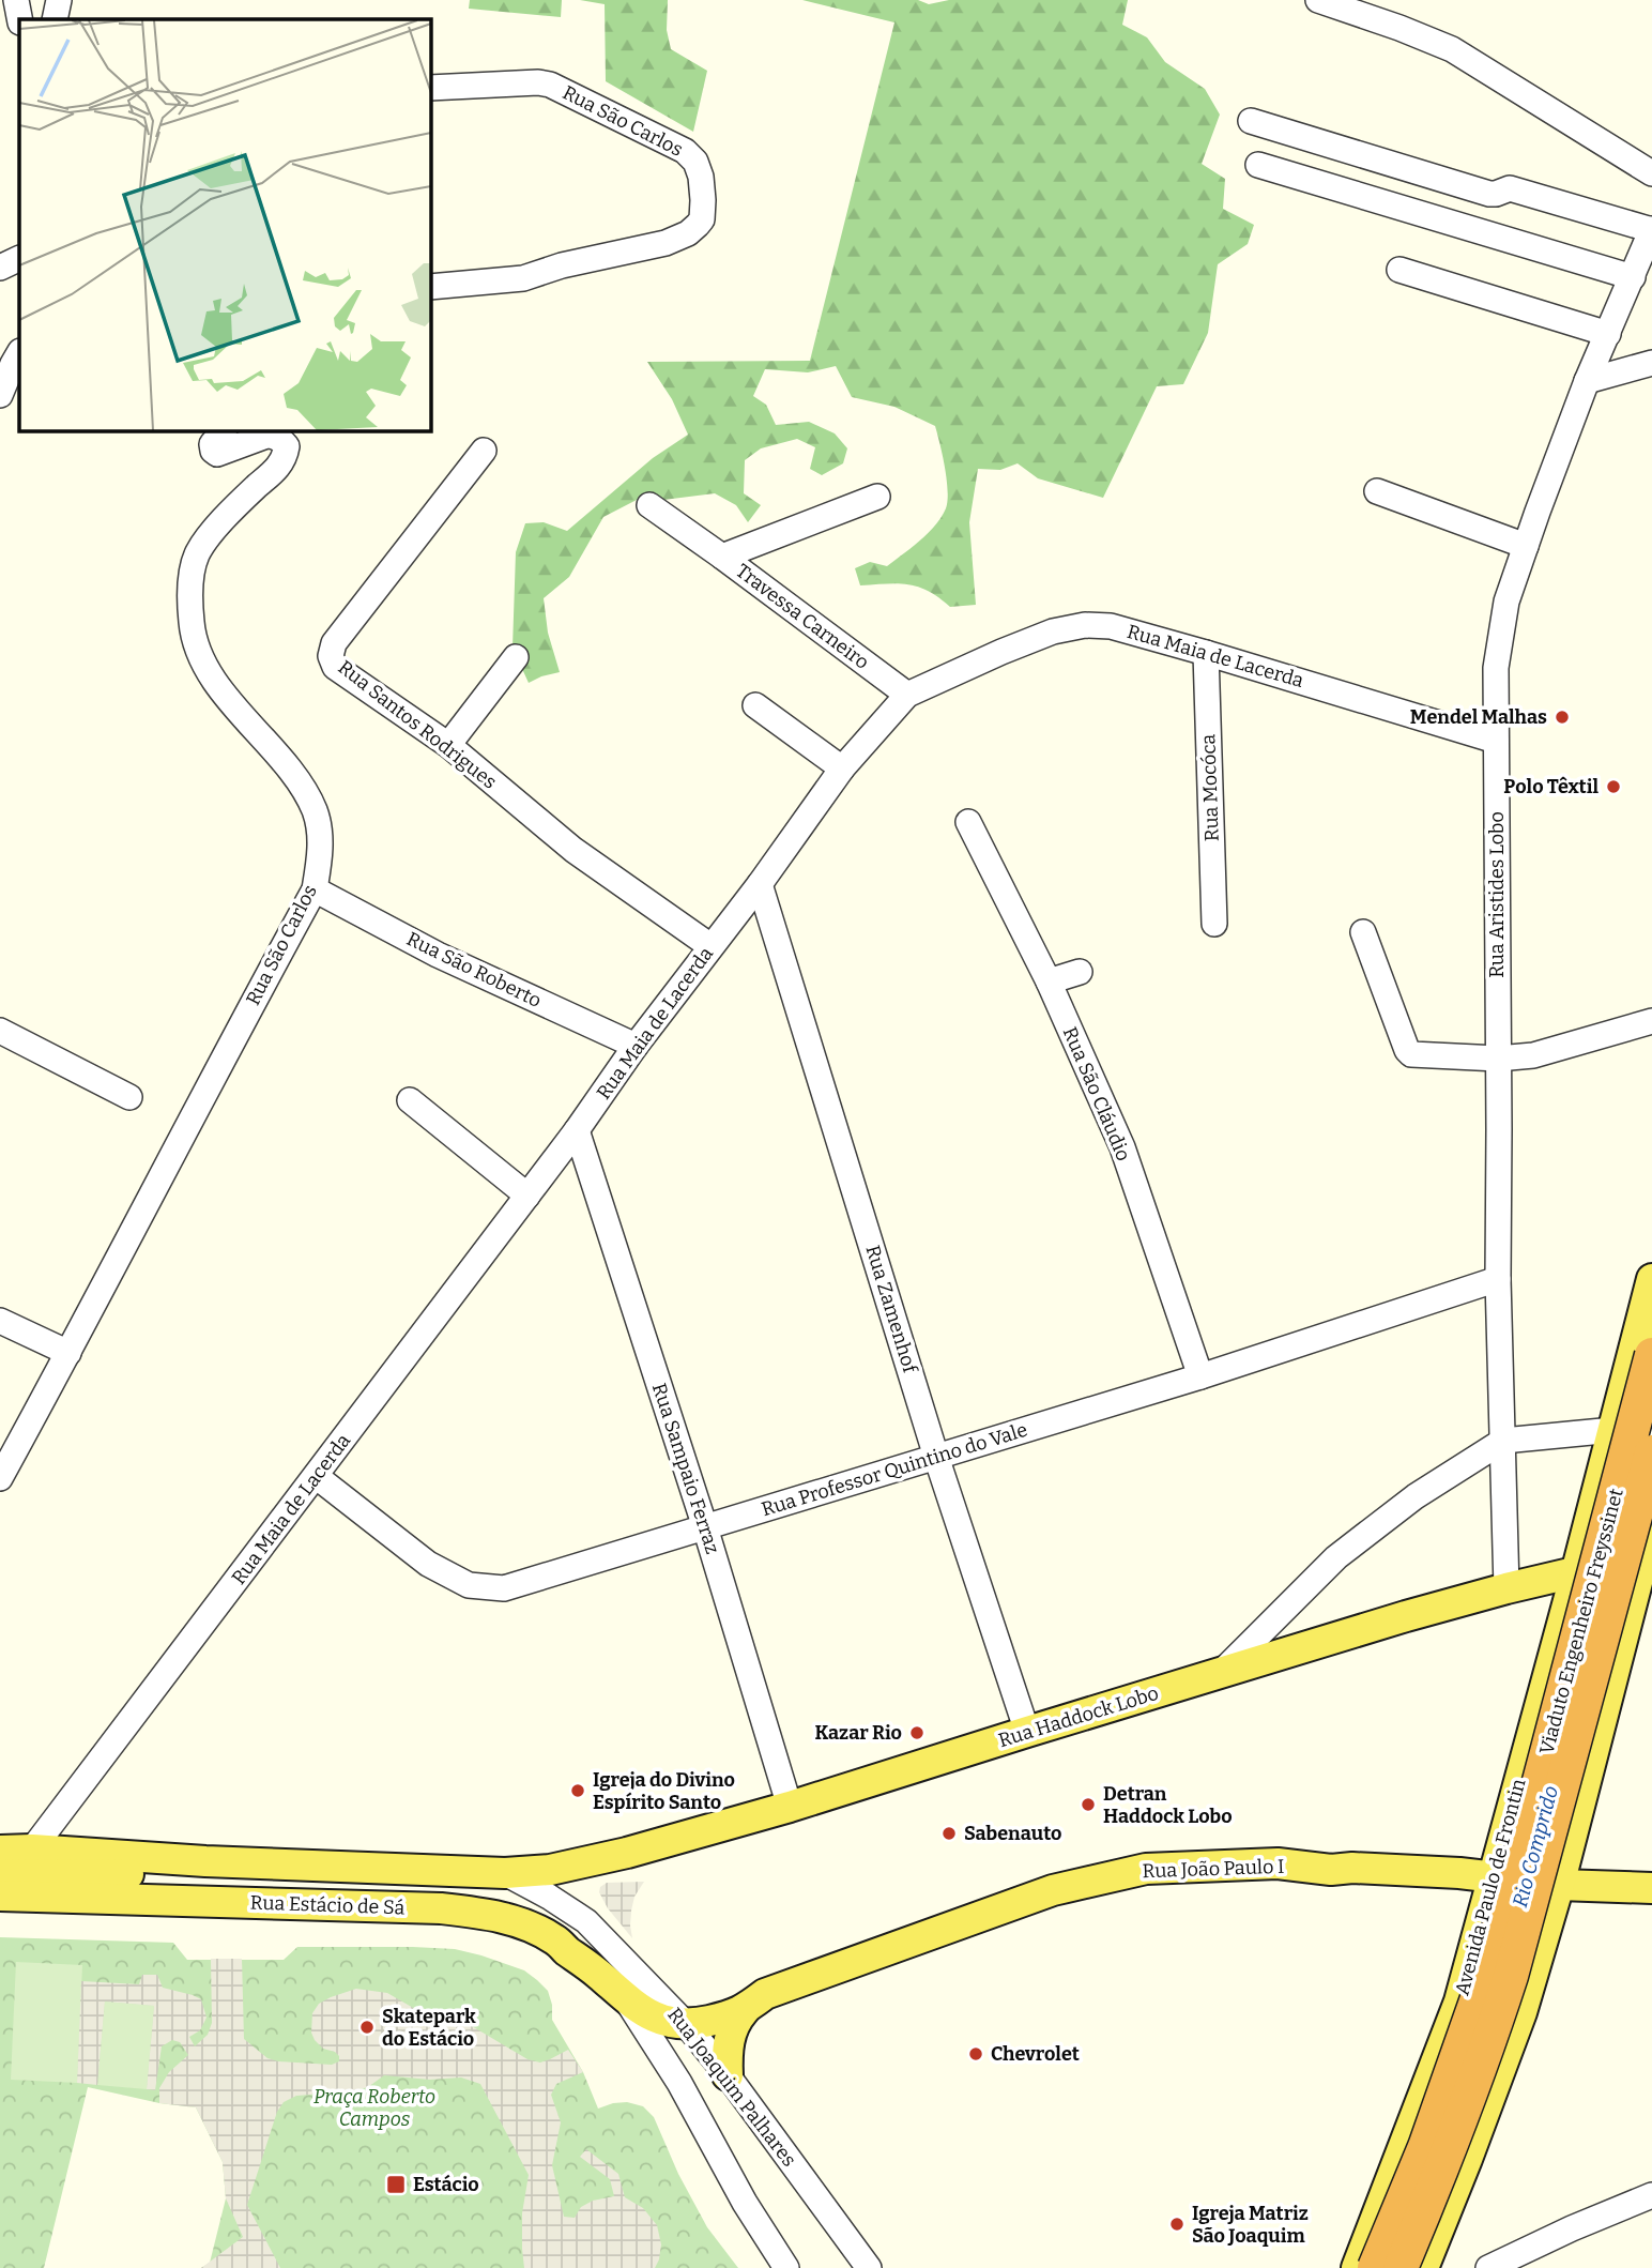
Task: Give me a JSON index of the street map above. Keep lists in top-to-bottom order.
{
  "streets": {
    "highway": ["Viaduto Engenheiro Freyssinet"],
    "main road": [
      "Rua Haddock Lobo",
      "Rua João Paulo I",
      "Avenida Paulo de Frontin",
      "Rua Estácio de Sá"
    ],
    "street": [
      "Rua São Carlos",
      "Travessa Carneiro",
      "Rua Maia de Lacerda",
      "Rua Santos Rodrigues",
      "Rua Mocóca",
      "Rua Aristides Lobo",
      "Rua São Roberto",
      "Rua São Cláudio",
      "Rua Zamenhof",
      "Rua Sampaio Ferraz",
      "Rua Professor Quintino do Vale",
      "Rua Joaquim Palhares"
    ]
  },
  "crossings": [
    ["Rua São Carlos", "Rua São Roberto"],
    ["Travessa Carneiro", "Rua Maia de Lacerda"],
    ["Rua Maia de Lacerda", "Rua Santos Rodrigues"],
    ["Rua Maia de Lacerda", "Rua Mocóca"],
    ["Rua Maia de Lacerda", "Rua Aristides Lobo"],
    ["Rua Maia de Lacerda", "Rua São Roberto"],
    ["Rua Maia de Lacerda", "Rua Zamenhof"],
    ["Rua Maia de Lacerda", "Rua Sampaio Ferraz"],
    ["Rua Maia de Lacerda", "Rua Professor Quintino do Vale"],
    ["Rua Maia de Lacerda", "Rua Estácio de Sá"],
    ["Rua Aristides Lobo", "Rua Professor Quintino do Vale"],
    ["Rua Aristides Lobo", "Rua Haddock Lobo"],
    ["Rua São Cláudio", "Rua Professor Quintino do Vale"],
    ["Rua Zamenhof", "Rua Professor Quintino do Vale"],
    ["Rua Zamenhof", "Rua Haddock Lobo"],
    ["Rua Sampaio Ferraz", "Rua Professor Quintino do Vale"],
    ["Rua Sampaio Ferraz", "Rua Haddock Lobo"],
    ["Rua Haddock Lobo", "Avenida Paulo de Frontin"],
    ["Rua Haddock Lobo", "Rua Estácio de Sá"],
    ["Rua Haddock Lobo", "Rua Joaquim Palhares"],
    ["Rua João Paulo I", "Avenida Paulo de Frontin"],
    ["Rua João Paulo I", "Rua Estácio de Sá"],
    ["Rua João Paulo I", "Rua Joaquim Palhares"],
    ["Rua Estácio de Sá", "Rua Joaquim Palhares"]
  ],
  "water": ["Rio Comprido"],
  "parks": ["Praça Roberto Campos"],
  "places": {
    "other": [
      "Mendel Malhas",
      "Polo Têxtil",
      "Kazar Rio",
      "Igreja do Divino Espírito Santo",
      "Detran Haddock Lobo",
      "Sabenauto",
      "Skatepark do Estácio",
      "Chevrolet",
      "Igreja Matriz São Joaquim"
    ],
    "transit": ["Estácio"]
  }
}
